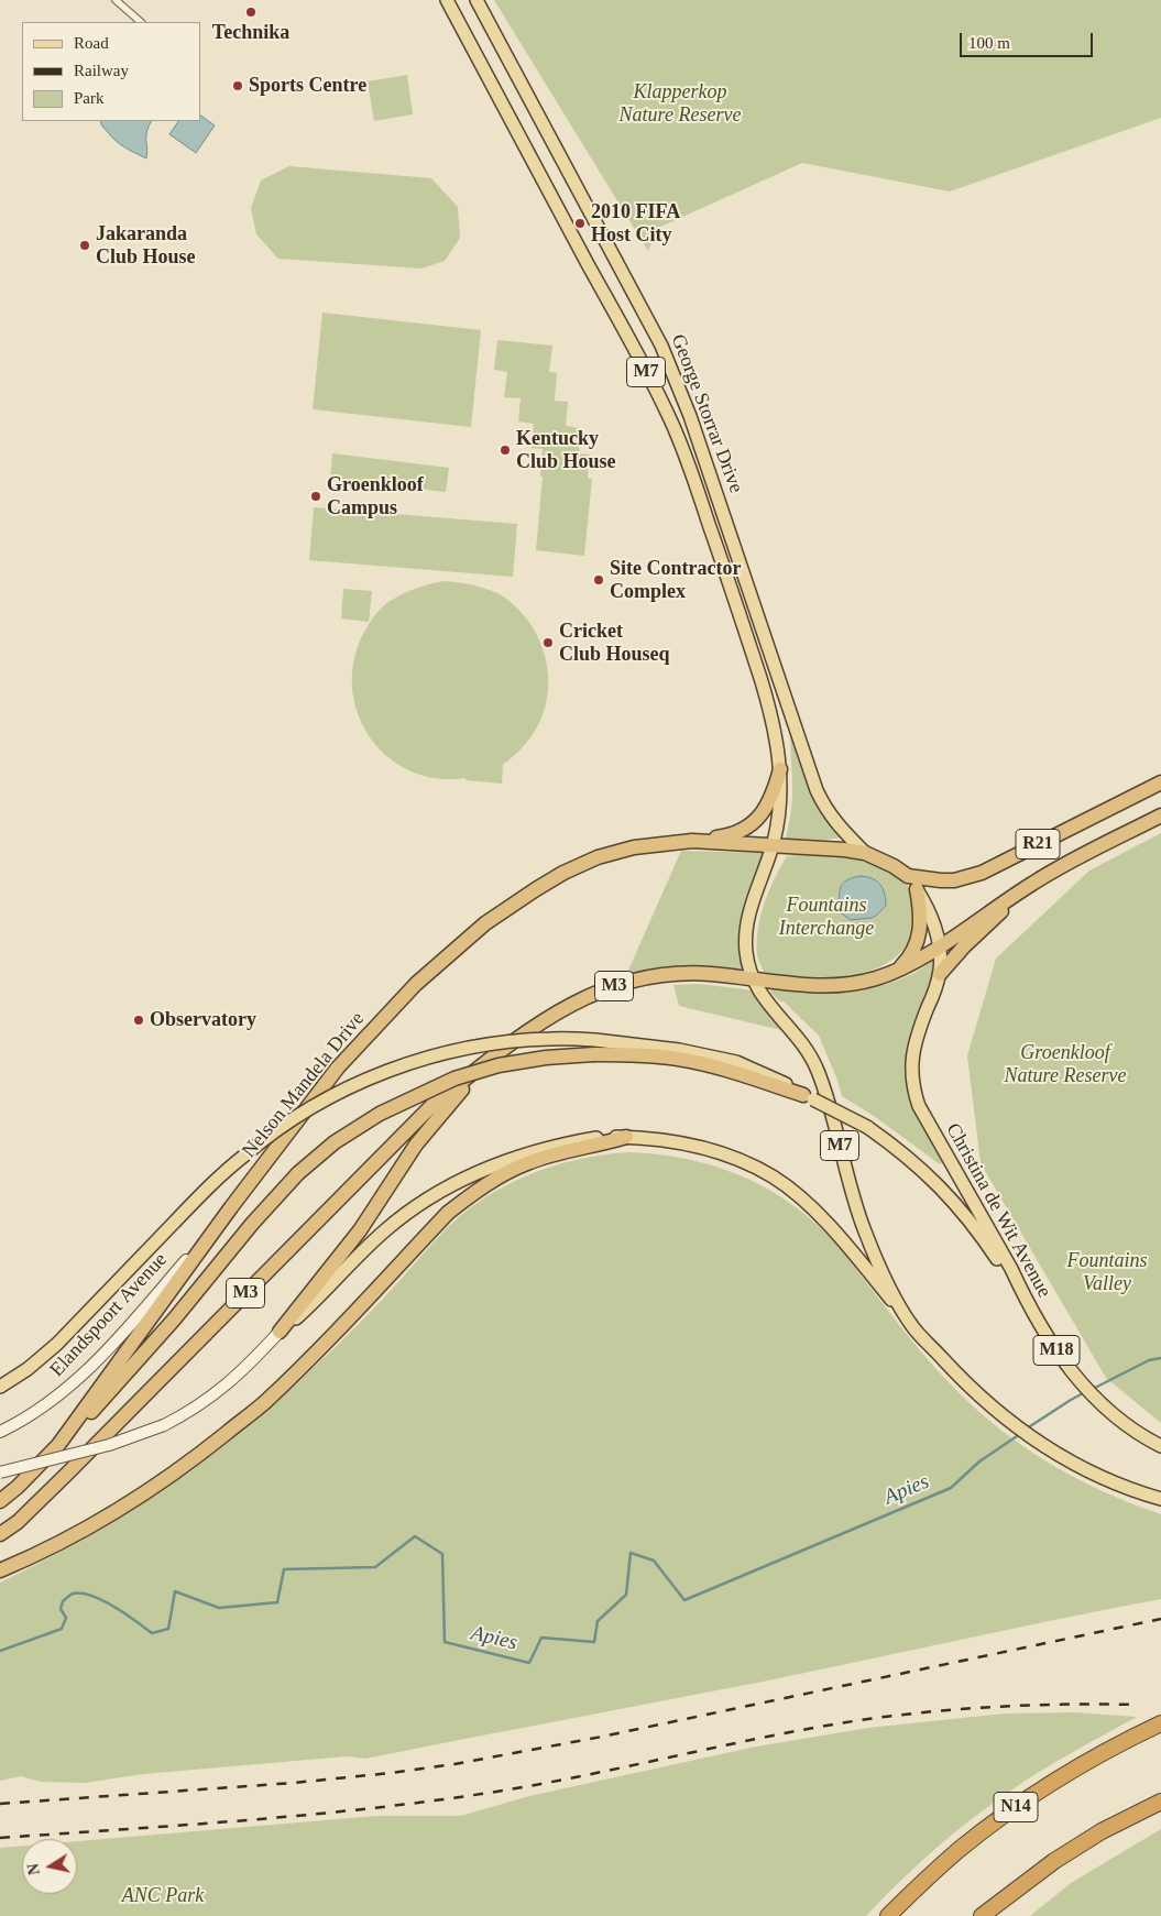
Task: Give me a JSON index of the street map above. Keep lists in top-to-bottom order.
{
  "streets": {
    "highway": [
      "M7",
      "R21",
      "M3",
      "Nelson Mandela Drive",
      "N14"
    ],
    "main road": [
      "George Storrar Drive",
      "Christina de Wit Avenue",
      "Elandspoort Avenue",
      "M18"
    ]
  },
  "crossings": [
    ["M7", "George Storrar Drive"],
    ["M7", "R21"],
    ["M7", "M3"],
    ["M7", "Nelson Mandela Drive"],
    ["M7", "Christina de Wit Avenue"],
    ["George Storrar Drive", "R21"],
    ["George Storrar Drive", "M3"],
    ["George Storrar Drive", "Nelson Mandela Drive"],
    ["R21", "M3"],
    ["R21", "Nelson Mandela Drive"],
    ["R21", "Christina de Wit Avenue"],
    ["M3", "Nelson Mandela Drive"],
    ["M3", "Christina de Wit Avenue"],
    ["Nelson Mandela Drive", "Elandspoort Avenue"]
  ],
  "water": ["Apies"],
  "parks": [
    "Klapperkop Nature Reserve",
    "Fountains Interchange",
    "Groenkloof Nature Reserve",
    "Fountains Valley",
    "ANC Park"
  ],
  "places": [
    "Technika",
    "Sports Centre",
    "2010 FIFA Host City",
    "Jakaranda Club House",
    "Kentucky Club House",
    "Groenkloof Campus",
    "Site Contractor Complex",
    "Cricket Club Houseq",
    "Observatory"
  ],
  "legend": ["Road", "Railway", "Park"],
  "scale_bar": "100 m",
  "north": "left"
}
